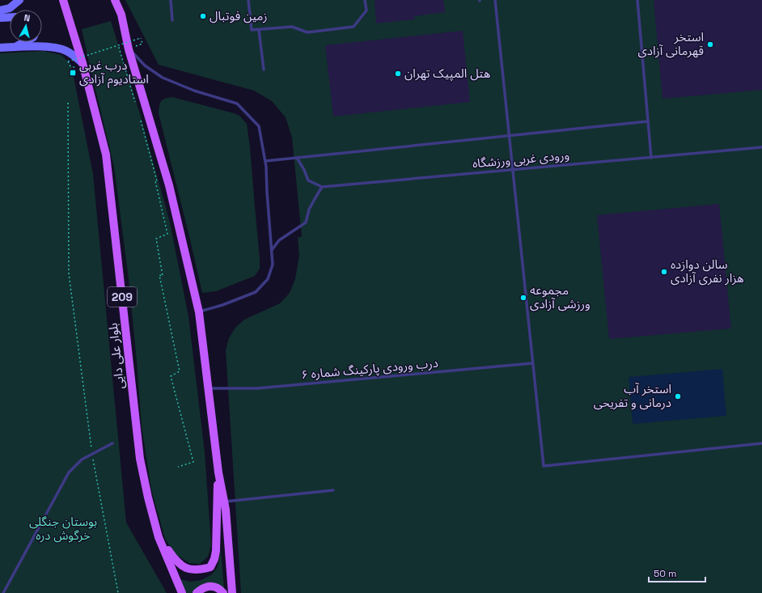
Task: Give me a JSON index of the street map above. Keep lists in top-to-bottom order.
{
  "streets": {
    "main road": ["209", "بلوار علی دایی"],
    "lane": ["ورودی غربی ورزشگاه", "درب ورودی پارکینگ شماره ۶"]
  },
  "parks": ["بوستان جنگلی خرگوش دره"],
  "places": {
    "other": [
      "زمین فوتبال",
      "استخر قهرمانی آزادی",
      "هتل المپیک تهران",
      "سالن دوازده هزار نفری آزادی",
      "مجموعه ورزشی آزادی",
      "استخر آب درمانی و تفریحی"
    ],
    "transit": ["درب غربی استادیوم آزادی"]
  },
  "scale_bar": "50 m",
  "north": "top"
}
